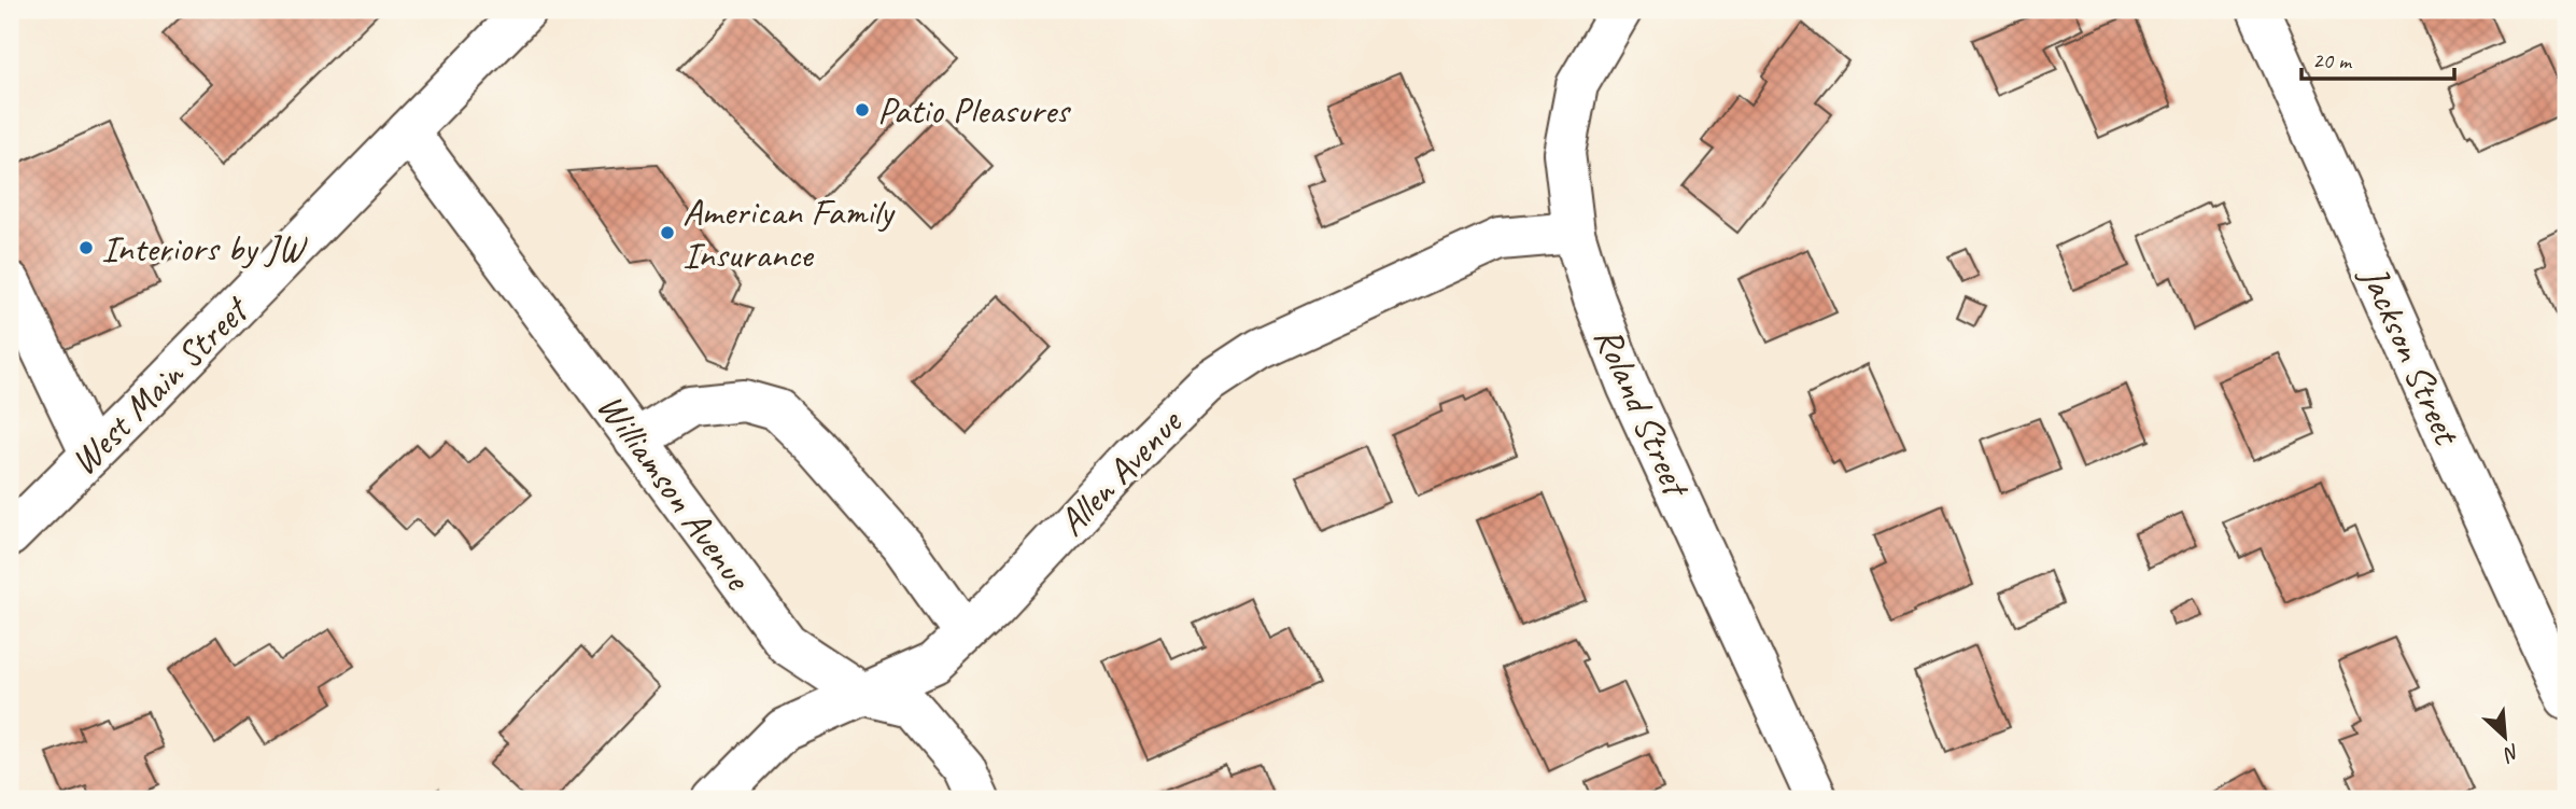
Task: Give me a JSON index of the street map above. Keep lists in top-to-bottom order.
{
  "streets": {
    "street": [
      "Jackson Street",
      "West Main Street",
      "Roland Street",
      "Allen Avenue",
      "Williamson Avenue"
    ]
  },
  "crossings": [
    ["West Main Street", "Williamson Avenue"],
    ["Roland Street", "Allen Avenue"],
    ["Allen Avenue", "Williamson Avenue"]
  ],
  "places": ["Patio Pleasures", "American Family Insurance", "Interiors by JW"],
  "scale_bar": "20 m",
  "north": "bottom right"
}
